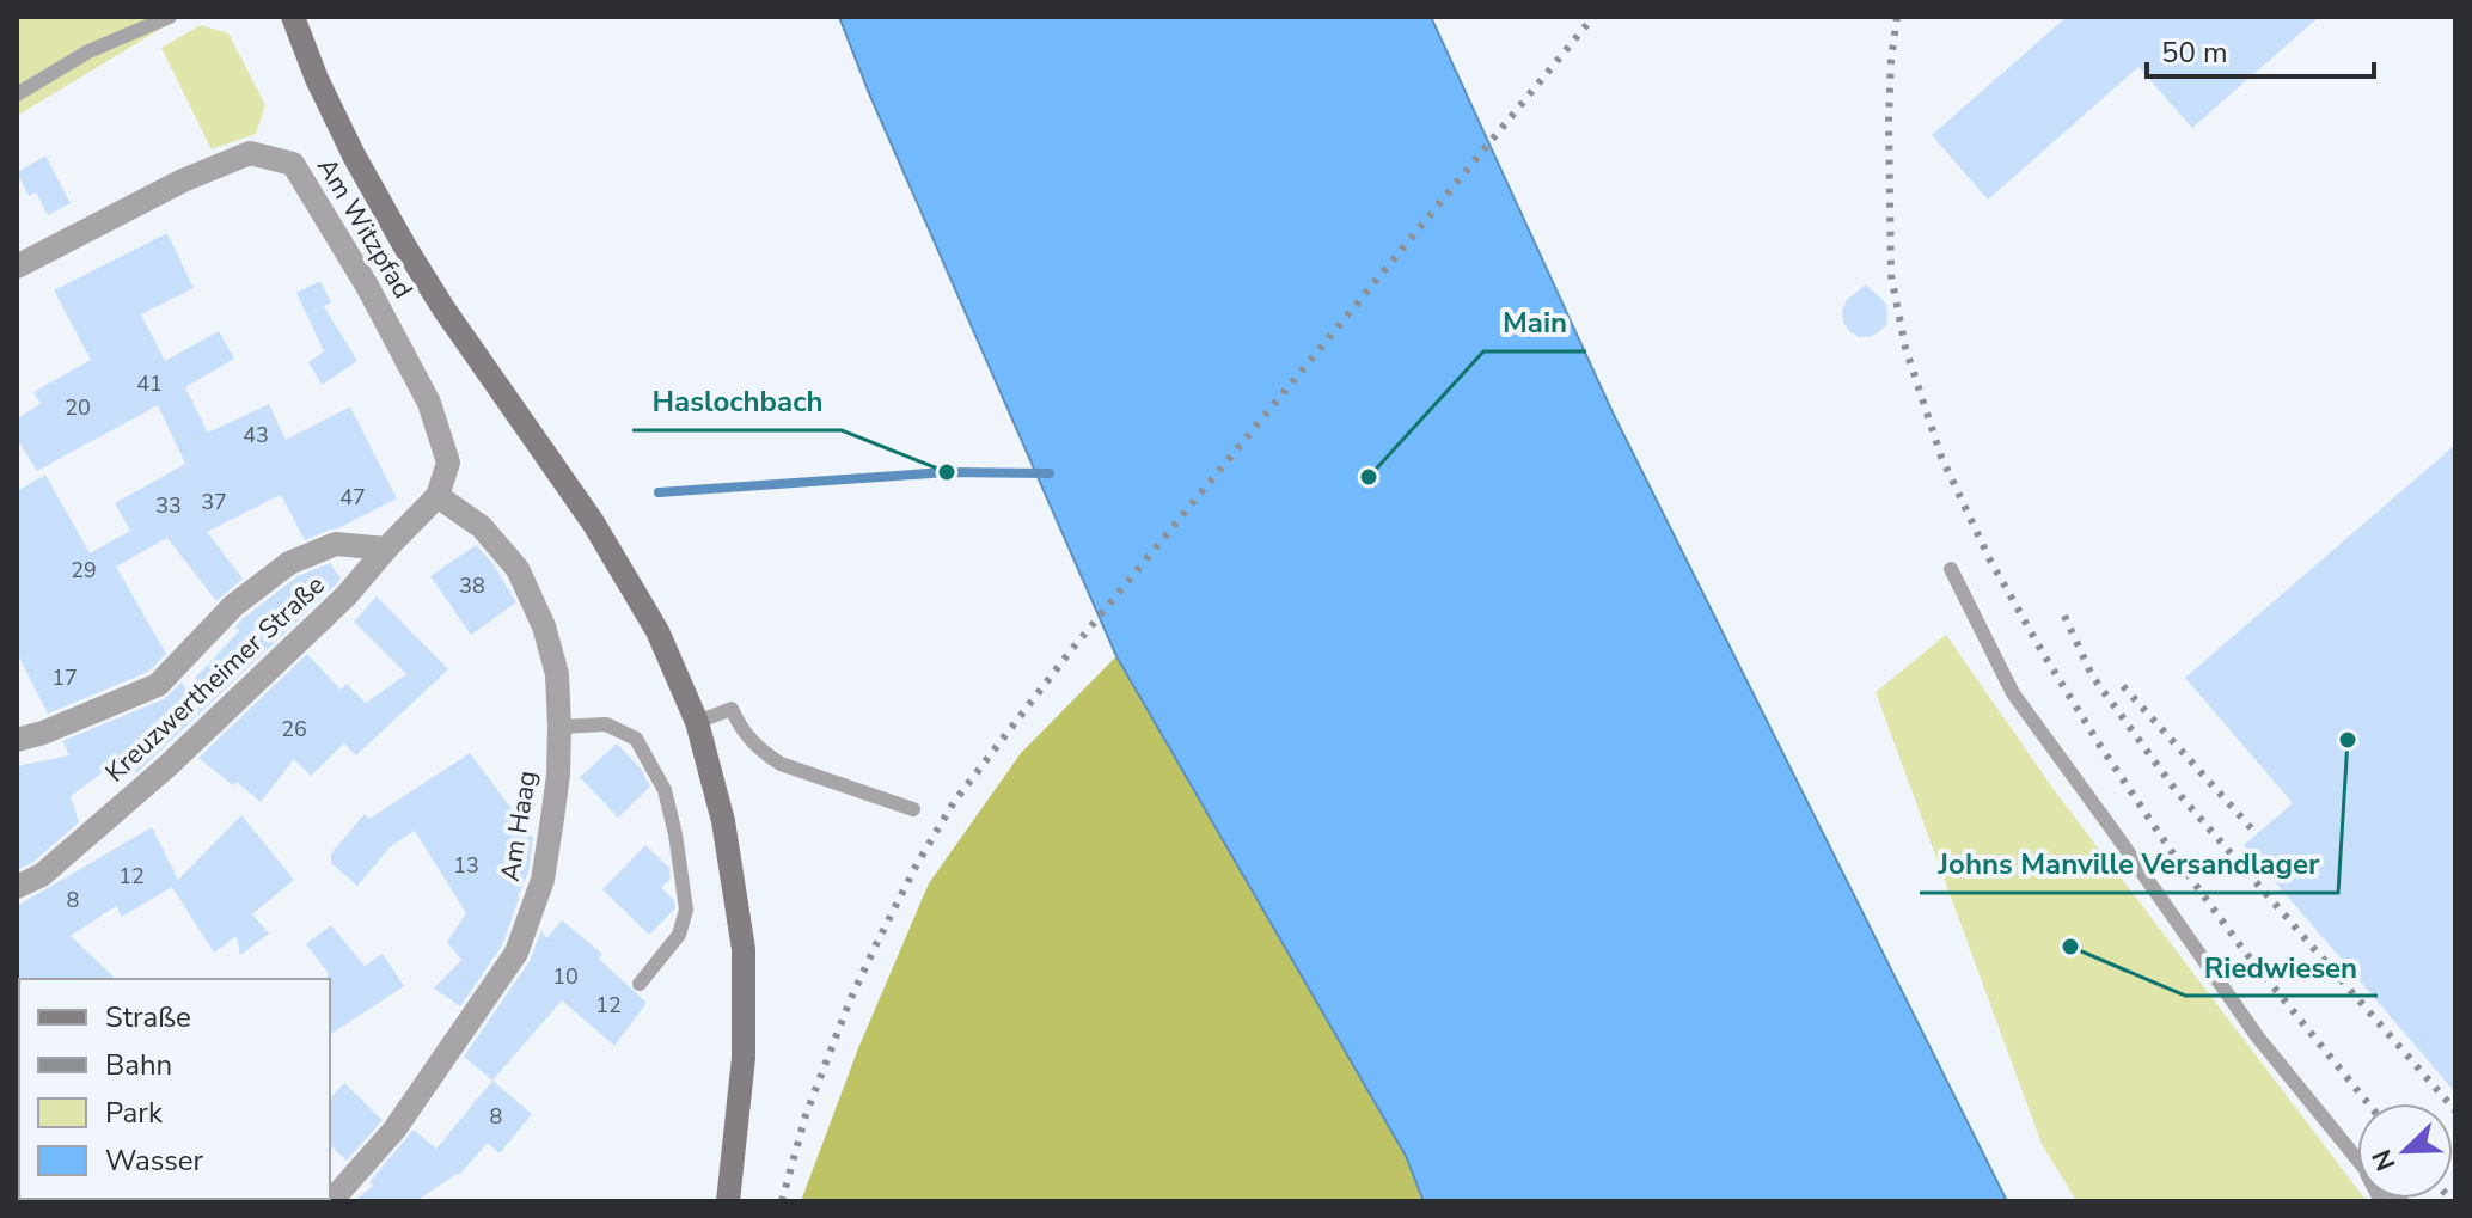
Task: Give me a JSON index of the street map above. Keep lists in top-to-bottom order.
{
  "streets": {
    "street": ["Am Witzpfad", "Kreuzwertheimer Straße", "Am Haag"]
  },
  "crossings": [
    ["Am Witzpfad", "Kreuzwertheimer Straße"],
    ["Am Witzpfad", "Am Haag"],
    ["Kreuzwertheimer Straße", "Am Haag"]
  ],
  "places": [
    "Haslochbach",
    "Main",
    "Johns Manville Versandlager",
    "Riedwiesen"
  ],
  "house_numbers": [
    "41",
    "20",
    "43",
    "47",
    "37",
    "33",
    "29",
    "38",
    "17",
    "26",
    "13",
    "12",
    "8",
    "10",
    "12",
    "8"
  ],
  "legend": [
    "Straße",
    "Bahn",
    "Park",
    "Wasser"
  ],
  "scale_bar": "50 m",
  "north": "bottom left"
}
